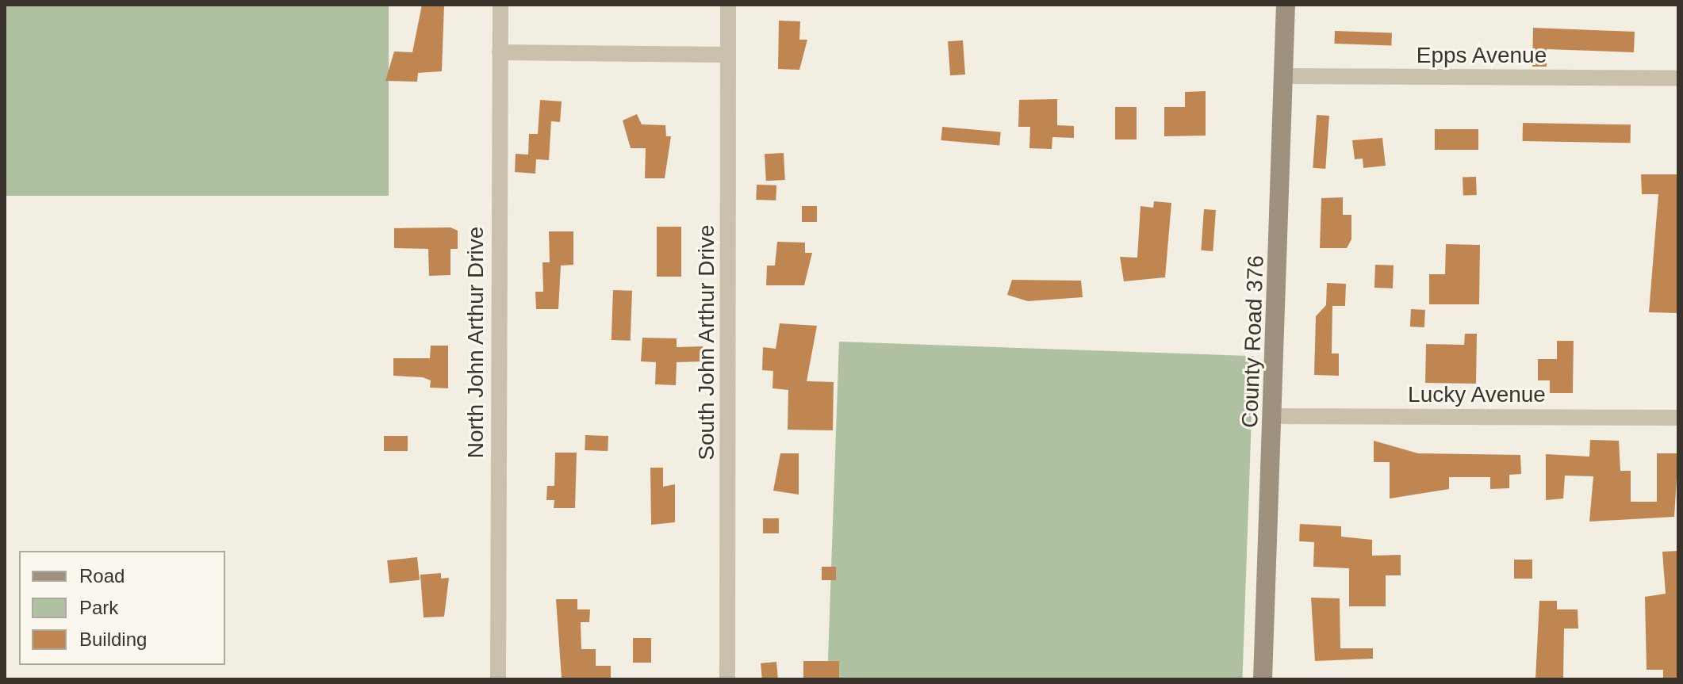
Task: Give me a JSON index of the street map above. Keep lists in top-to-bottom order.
{
  "streets": {
    "street": [
      "Epps Avenue",
      "County Road 376",
      "North John Arthur Drive",
      "South John Arthur Drive",
      "Lucky Avenue"
    ]
  },
  "crossings": [
    ["Epps Avenue", "County Road 376"],
    ["County Road 376", "Lucky Avenue"]
  ],
  "legend": ["Road", "Park", "Building"]
}
